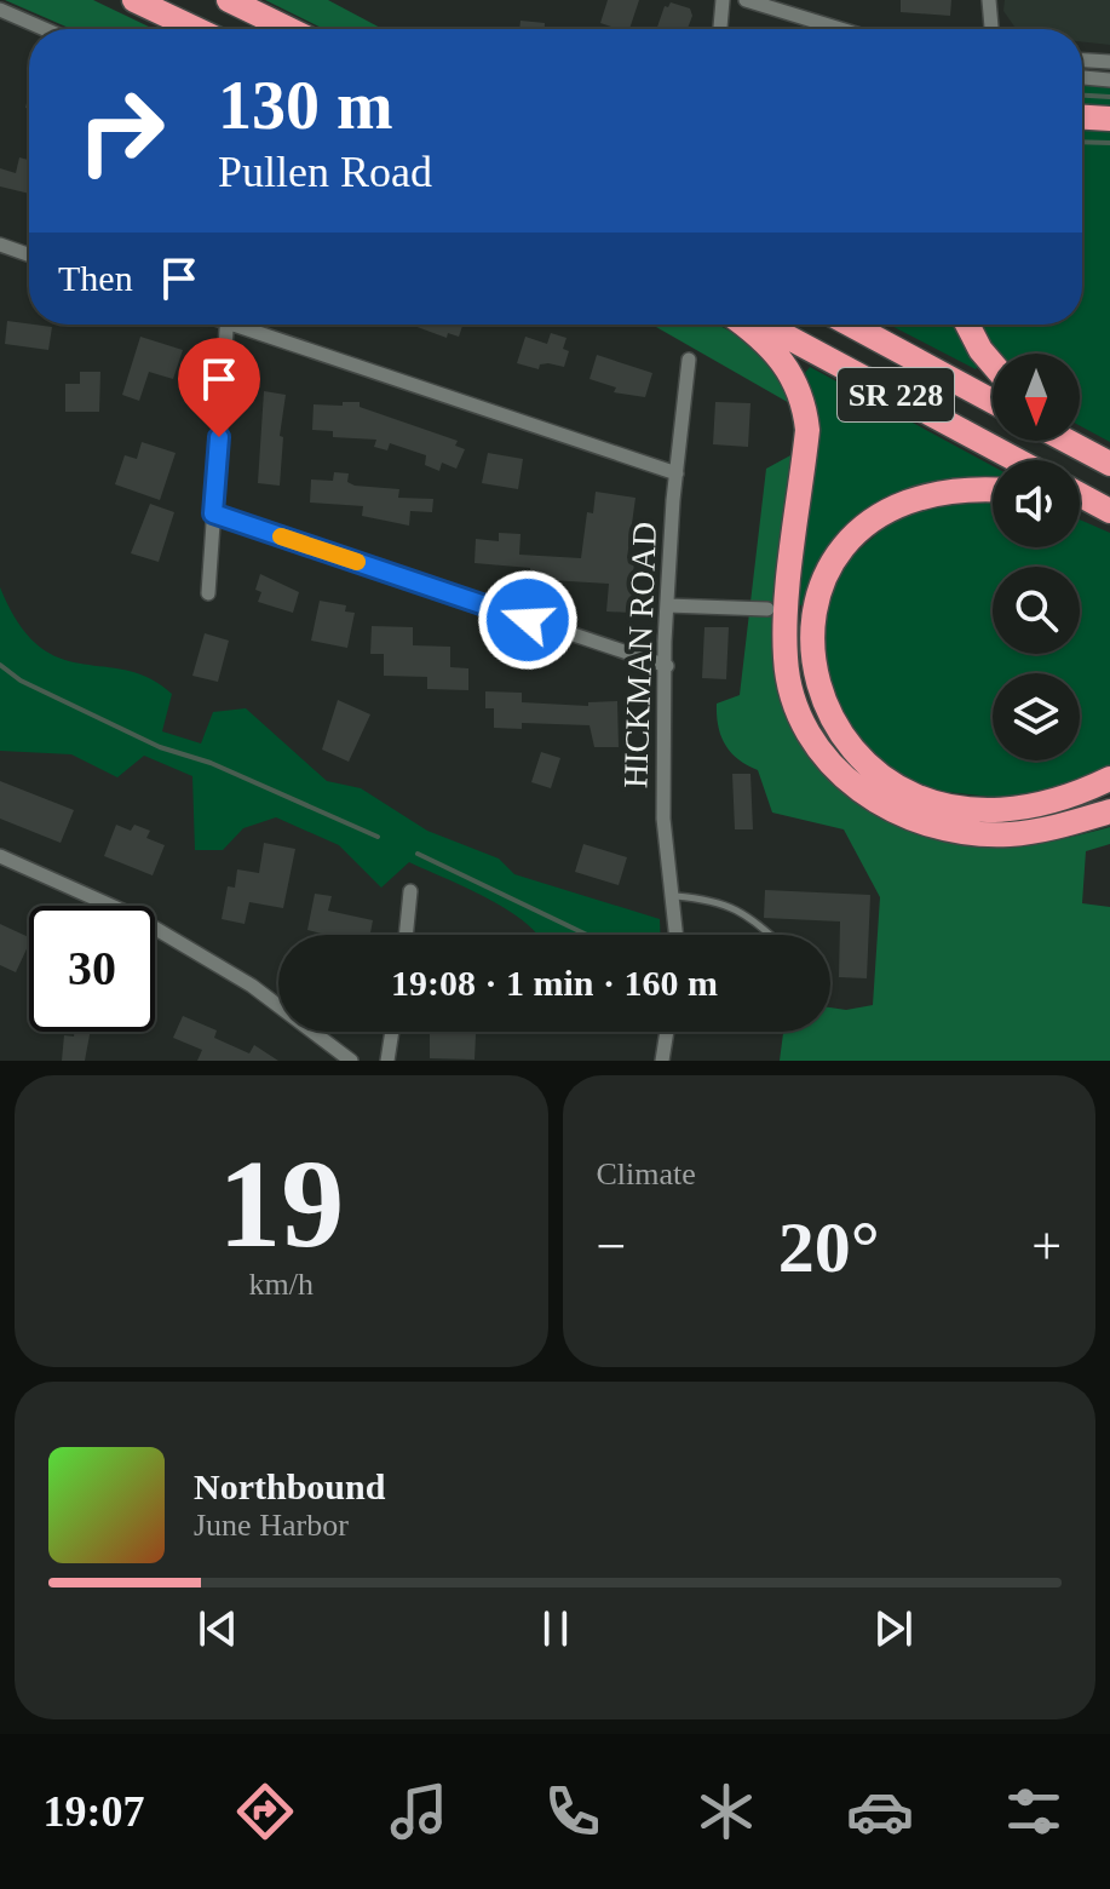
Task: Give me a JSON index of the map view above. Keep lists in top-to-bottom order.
{
  "streets": {
    "highway": ["SR 228"],
    "street": ["HICKMAN ROAD"]
  },
  "north": "bottom",
  "page": {
    "turn": ["130 m", "Pullen Road"],
    "then": "Then",
    "limit": "30",
    "trip": "19:08 · 1 min · 160 m",
    "tile": [
      ["19", "km/h"],
      "Climate"
    ],
    "heat": ["−", "20°", "+"],
    "song": ["Northbound", "June Harbor"],
    "tabs": "19:07"
  }
}
